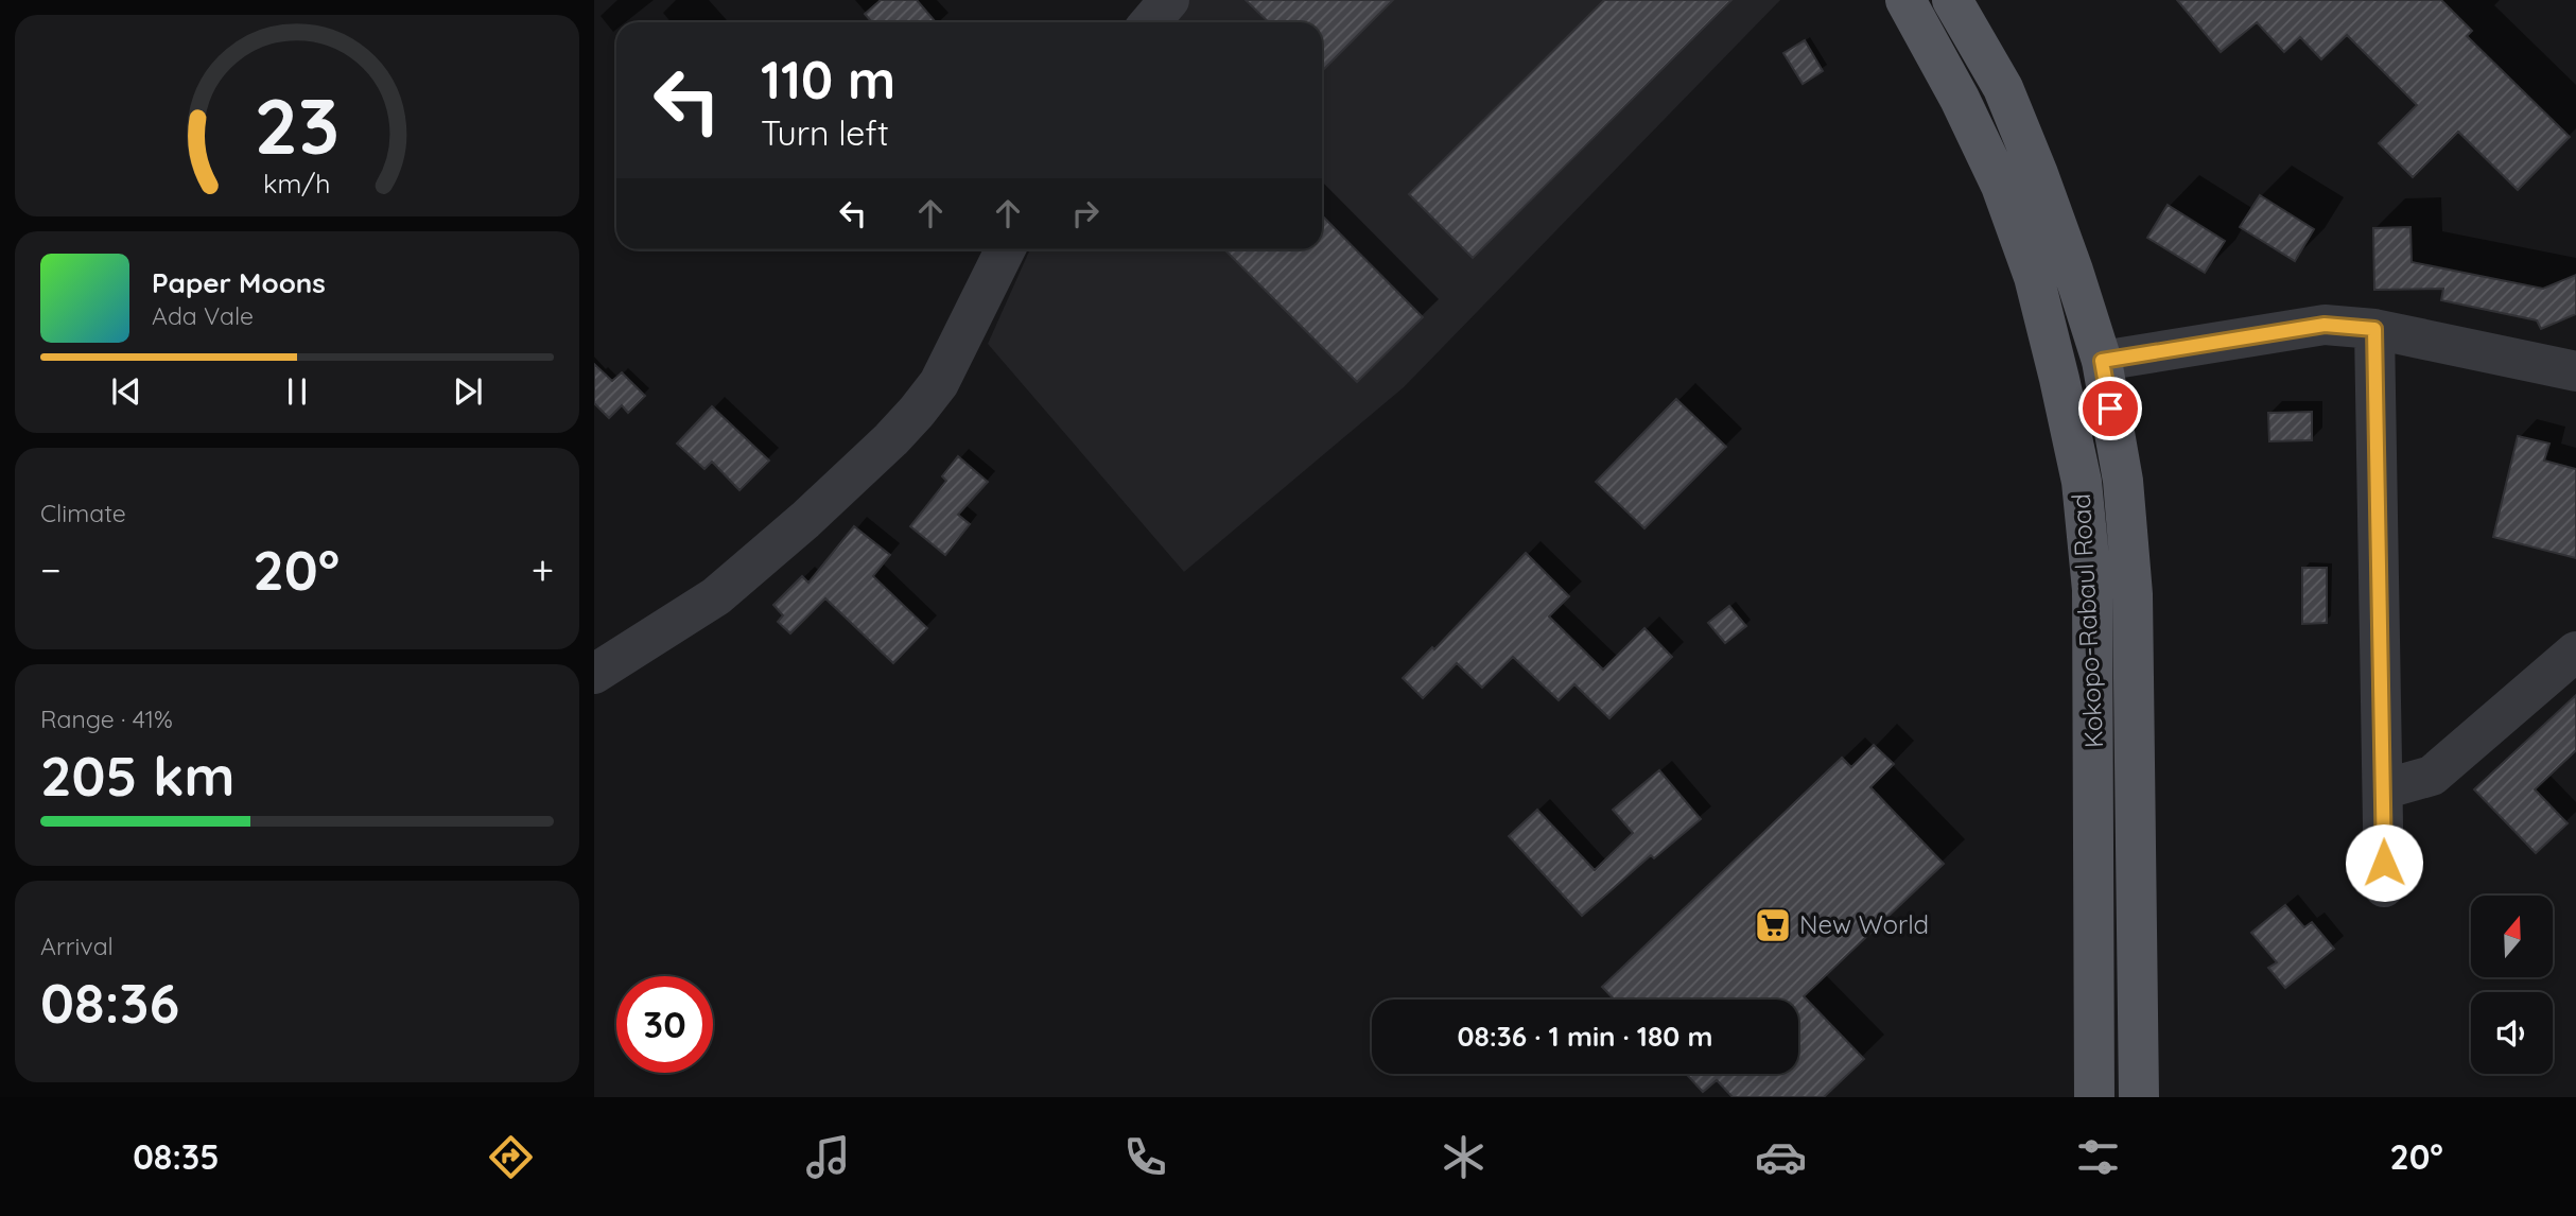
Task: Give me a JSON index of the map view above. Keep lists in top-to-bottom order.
{
  "streets": {
    "main road": ["Kokopo-Rabaul Road"]
  },
  "places": {
    "supermarket": ["New World"]
  },
  "north": "top",
  "page": {
    "turn": ["110 m", "Turn left"],
    "song": ["Paper Moons", "Ada Vale"],
    "tile": [
      "Climate",
      ["Range · 41%", "205 km"],
      ["Arrival", "08:36"]
    ],
    "heat": ["−", "20°", "+"],
    "limit": "30",
    "trip": "08:36 · 1 min · 180 m",
    "tabs": ["08:35", "20°"],
    "gauge": ["23", "km/h"]
  }
}
